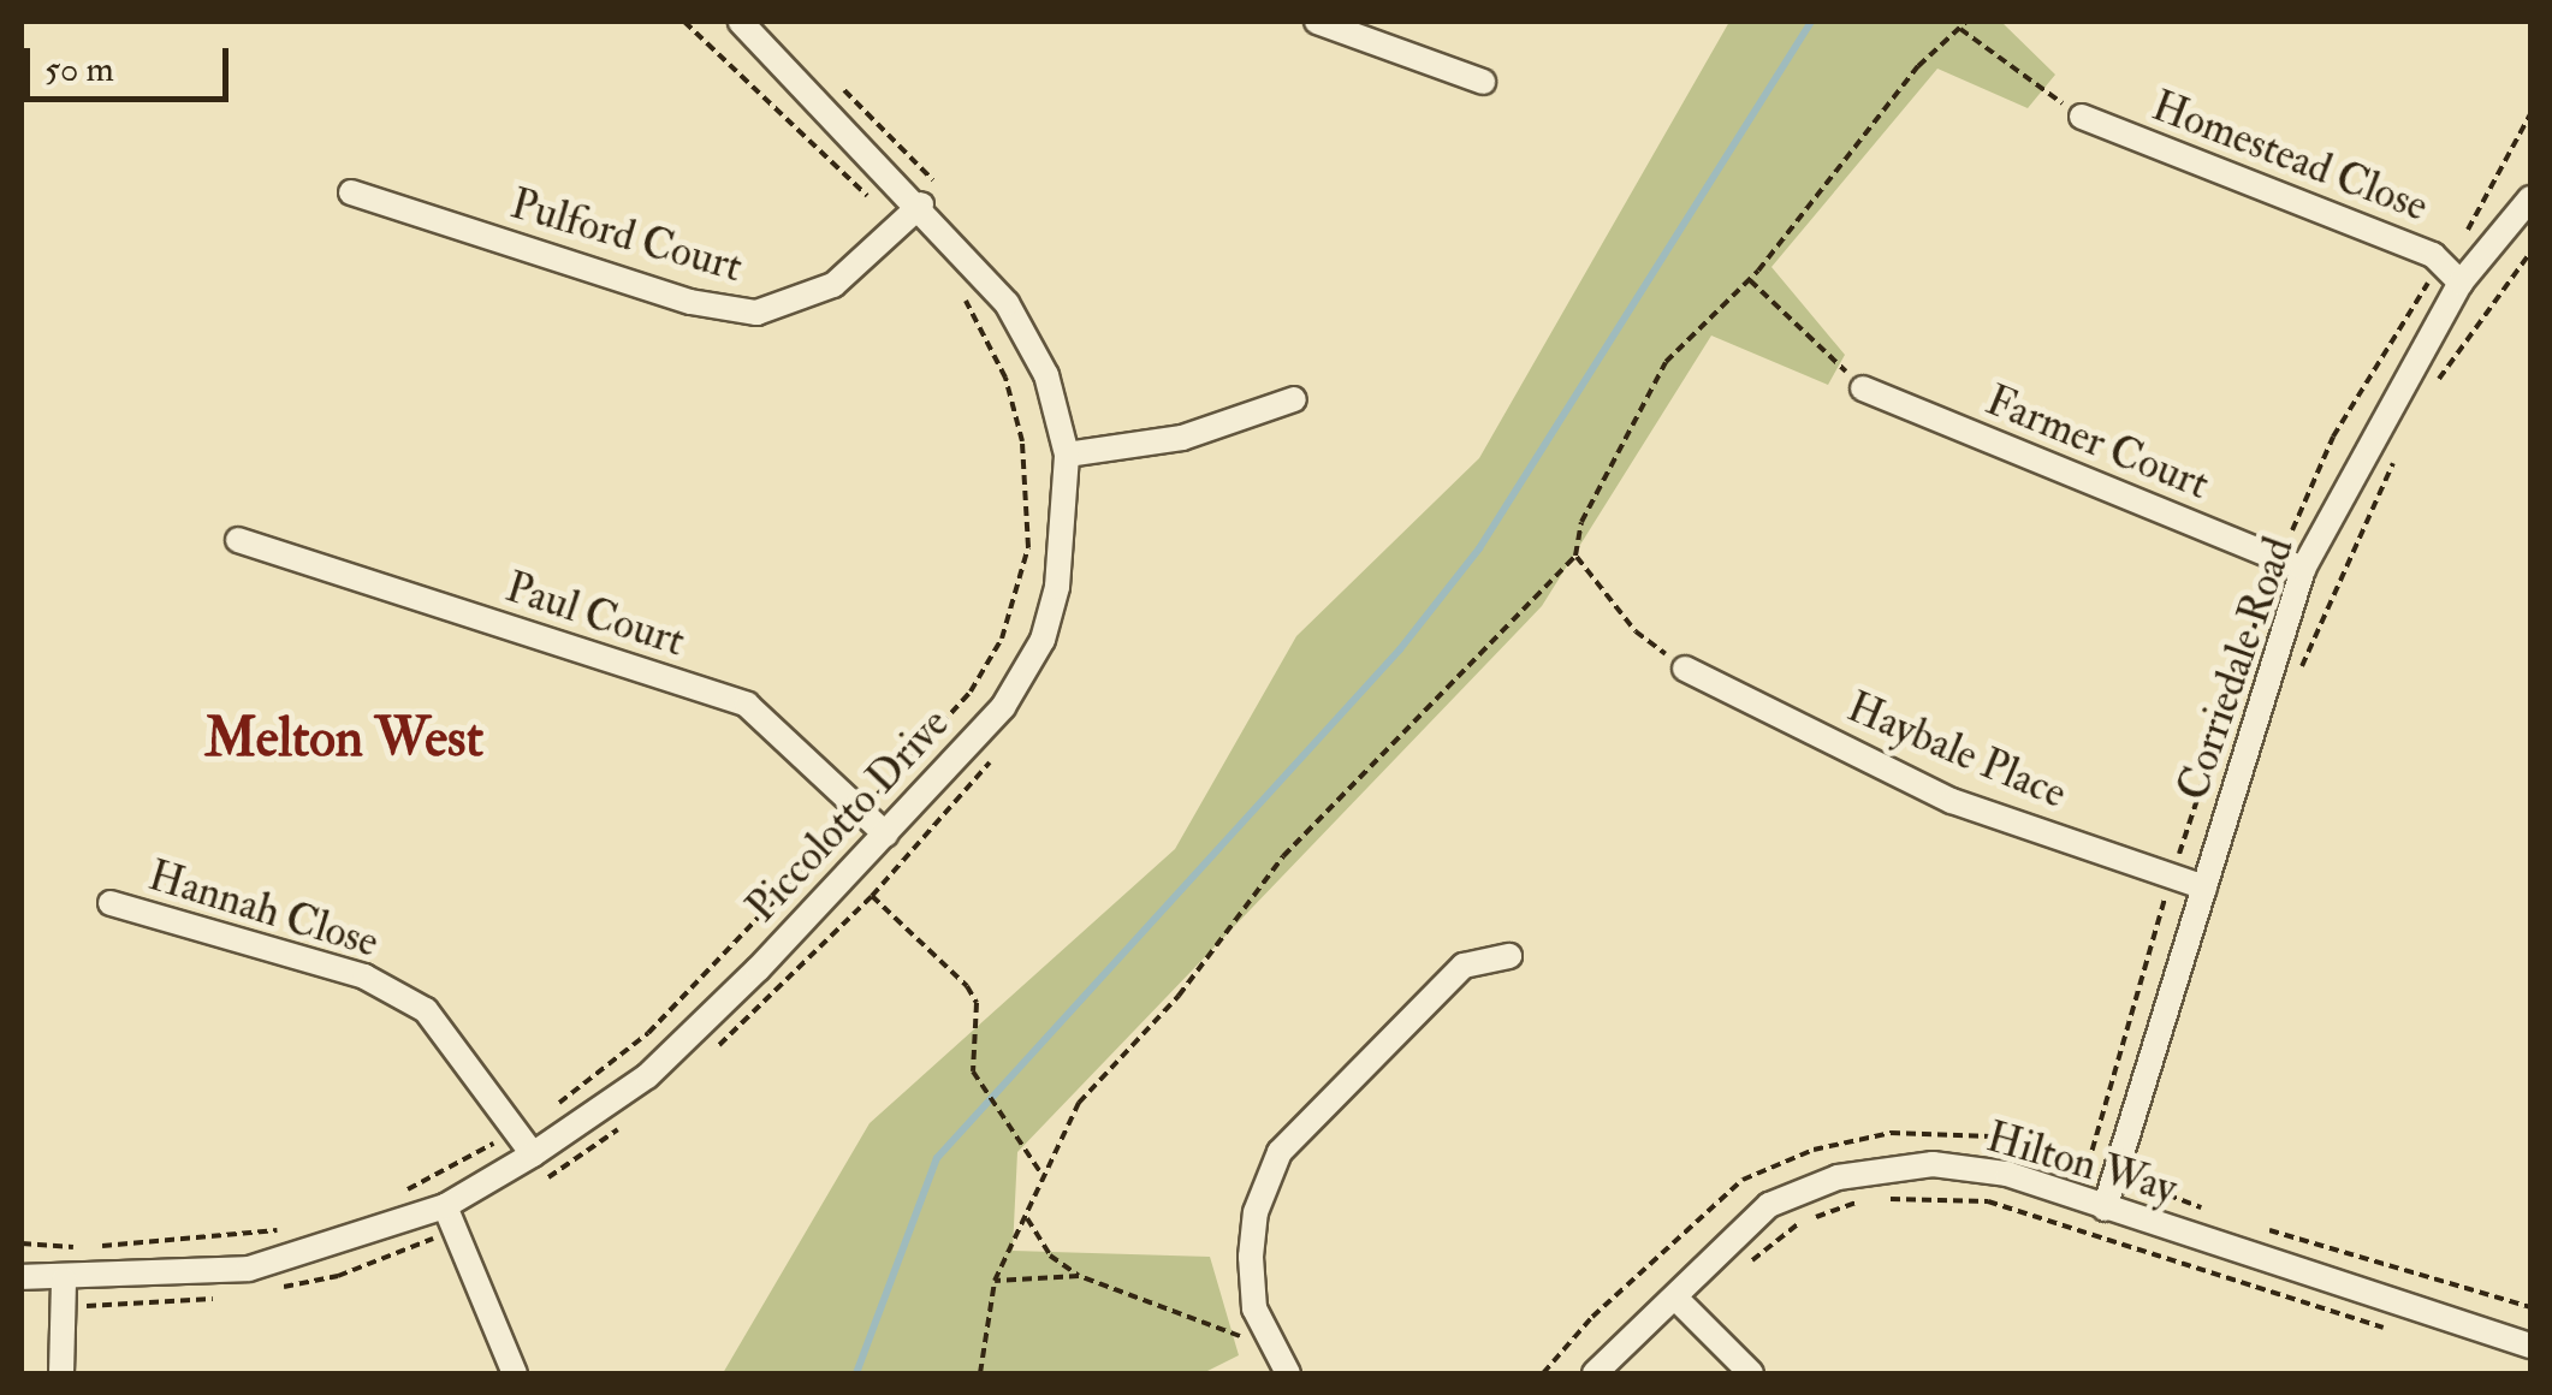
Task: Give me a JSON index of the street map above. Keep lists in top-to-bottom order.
{
  "streets": {
    "street": [
      "Homestead Close",
      "Pulford Court",
      "Farmer Court",
      "Paul Court",
      "Corriedale Road",
      "Haybale Place",
      "Piccolotto Drive",
      "Hannah Close",
      "Hilton Way"
    ]
  },
  "crossings": [
    ["Homestead Close", "Corriedale Road"],
    ["Pulford Court", "Piccolotto Drive"],
    ["Farmer Court", "Corriedale Road"],
    ["Paul Court", "Piccolotto Drive"],
    ["Corriedale Road", "Haybale Place"],
    ["Corriedale Road", "Hilton Way"],
    ["Piccolotto Drive", "Hannah Close"]
  ],
  "districts": ["Melton West"],
  "scale_bar": "50 m"
}
